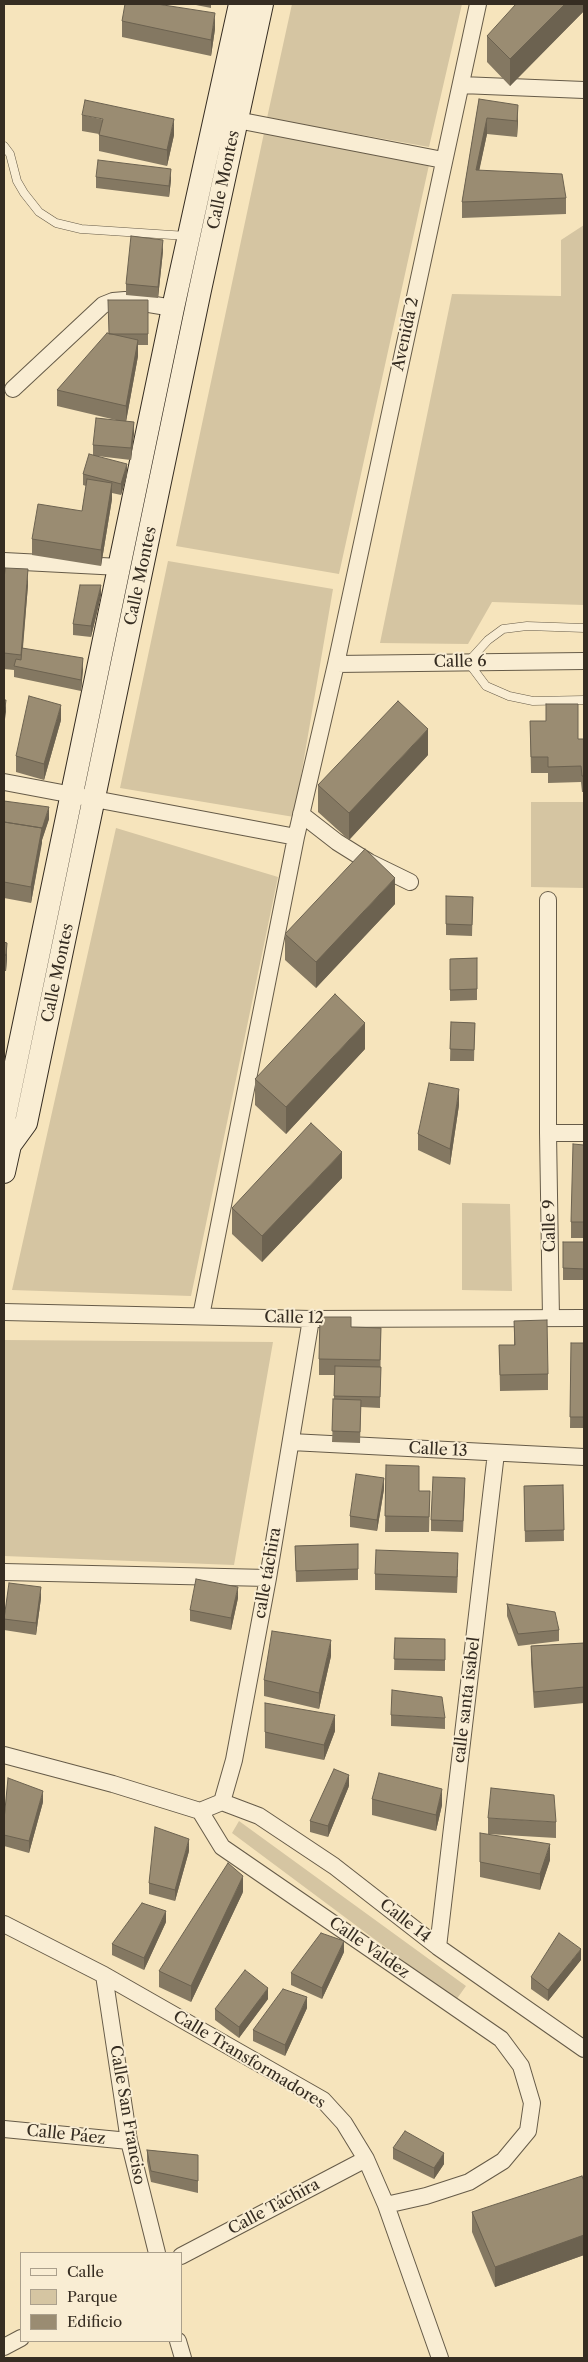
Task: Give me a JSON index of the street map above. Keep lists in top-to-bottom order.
{
  "streets": {
    "street": [
      "Calle Montes",
      "Avenida 2",
      "Calle 6",
      "Calle 9",
      "Calle 12",
      "Calle 13",
      "calle táchira",
      "calle santa isabel",
      "Calle 14",
      "Calle Valdez",
      "Calle Transformadores",
      "Calle San Franciso",
      "Calle Páez",
      "Calle Táchira"
    ]
  },
  "crossings": [
    ["Avenida 2", "Calle 6"],
    ["Avenida 2", "Calle 12"],
    ["Calle 9", "Calle 12"],
    ["Calle 12", "calle táchira"],
    ["Calle 13", "calle táchira"],
    ["Calle 13", "calle santa isabel"],
    ["calle táchira", "Calle 14"],
    ["calle santa isabel", "Calle 14"],
    ["Calle Valdez", "Calle Transformadores"],
    ["Calle Transformadores", "Calle San Franciso"],
    ["Calle Transformadores", "Calle Táchira"],
    ["Calle San Franciso", "Calle Páez"]
  ],
  "legend": ["Calle", "Parque", "Edificio"]
}
